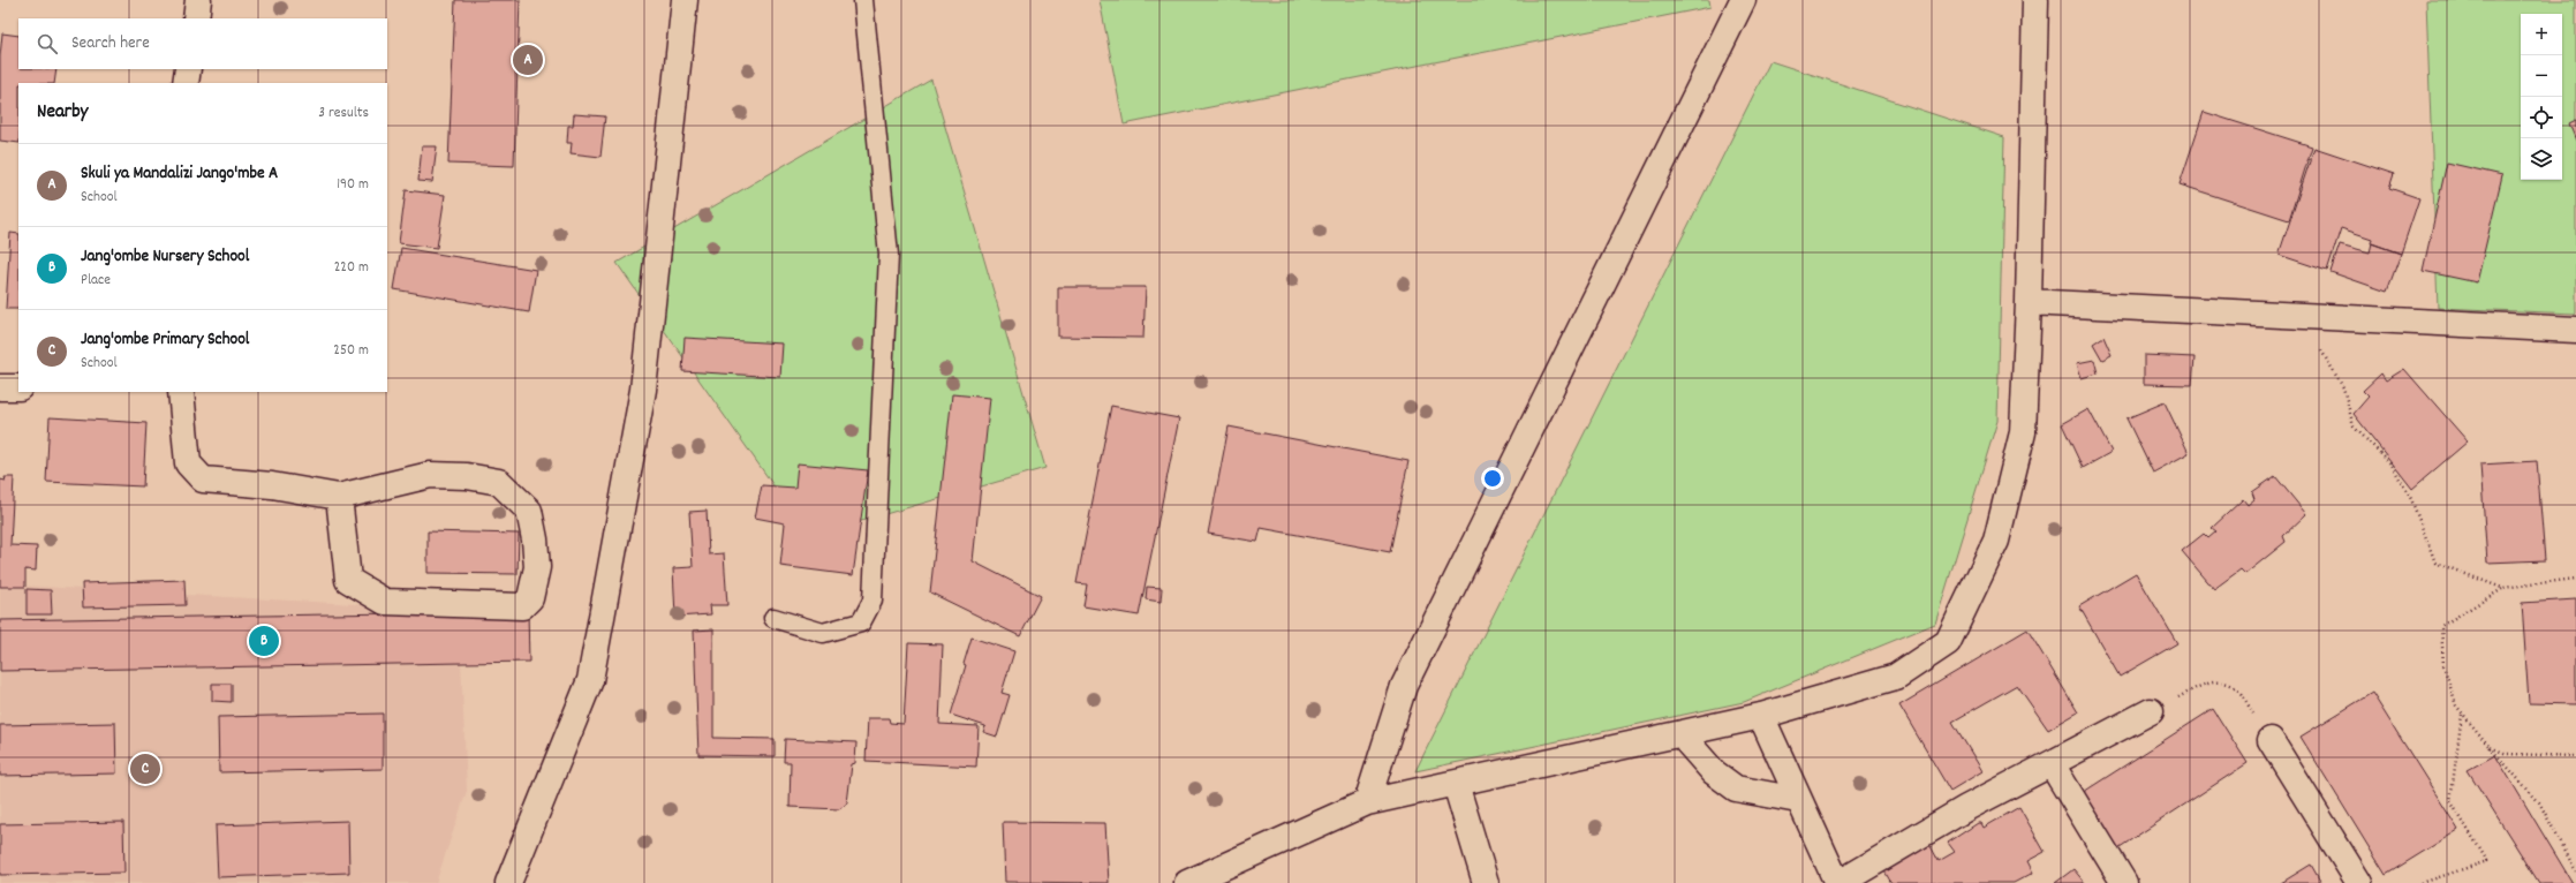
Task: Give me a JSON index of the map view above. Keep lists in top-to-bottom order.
{
  "page": {
    "map_buttons": ["+", "−"],
    "search": "Search here",
    "pins": ["A", "B", "C"],
    "heading": ["Nearby", "3 results"],
    "list": [
      {
        "mark": "A",
        "name": "Skuli ya Mandalizi Jango'mbe A",
        "note": "School",
        "value": "190 m"
      },
      {
        "mark": "B",
        "name": "Jang'ombe Nursery School",
        "note": "Place",
        "value": "220 m"
      },
      {
        "mark": "C",
        "name": "Jang'ombe Primary School",
        "note": "School",
        "value": "250 m"
      }
    ]
  }
}
